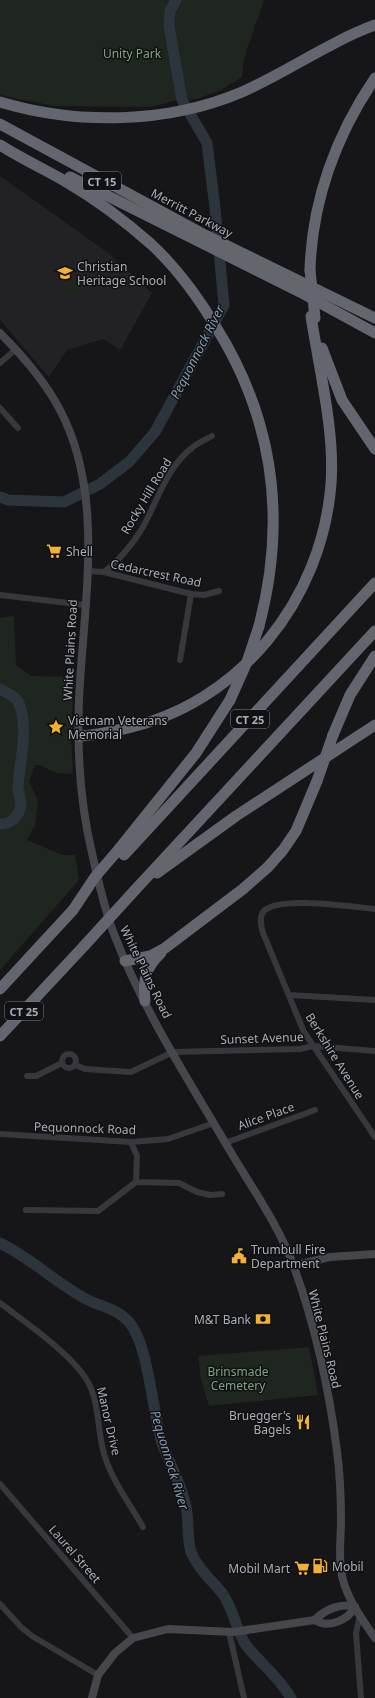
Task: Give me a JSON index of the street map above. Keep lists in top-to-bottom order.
{
  "streets": {
    "highway": ["CT 15", "Merritt Parkway", "CT 25"],
    "main road": ["White Plains Road"],
    "street": [
      "Rocky Hill Road",
      "Cedarcrest Road",
      "Sunset Avenue",
      "Berkshire Avenue",
      "Alice Place",
      "Pequonnock Road",
      "Manor Drive",
      "Laurel Street"
    ]
  },
  "crossings": [
    ["Rocky Hill Road", "Cedarcrest Road"],
    ["Cedarcrest Road", "White Plains Road"],
    ["White Plains Road", "Sunset Avenue"],
    ["White Plains Road", "Alice Place"],
    ["White Plains Road", "Pequonnock Road"],
    ["Sunset Avenue", "Berkshire Avenue"]
  ],
  "water": ["Pequonnock River"],
  "parks": ["Unity Park", "Brinsmade Cemetery"],
  "places": {
    "school or university": ["Christian Heritage School"],
    "supermarket": ["Shell", "Mobil Mart"],
    "place": ["Vietnam Veterans Memorial"],
    "public building": ["Trumbull Fire Department"],
    "bank": ["M&T Bank"],
    "restaurant": ["Bruegger's Bagels"],
    "fuel station": ["Mobil"]
  }
}
